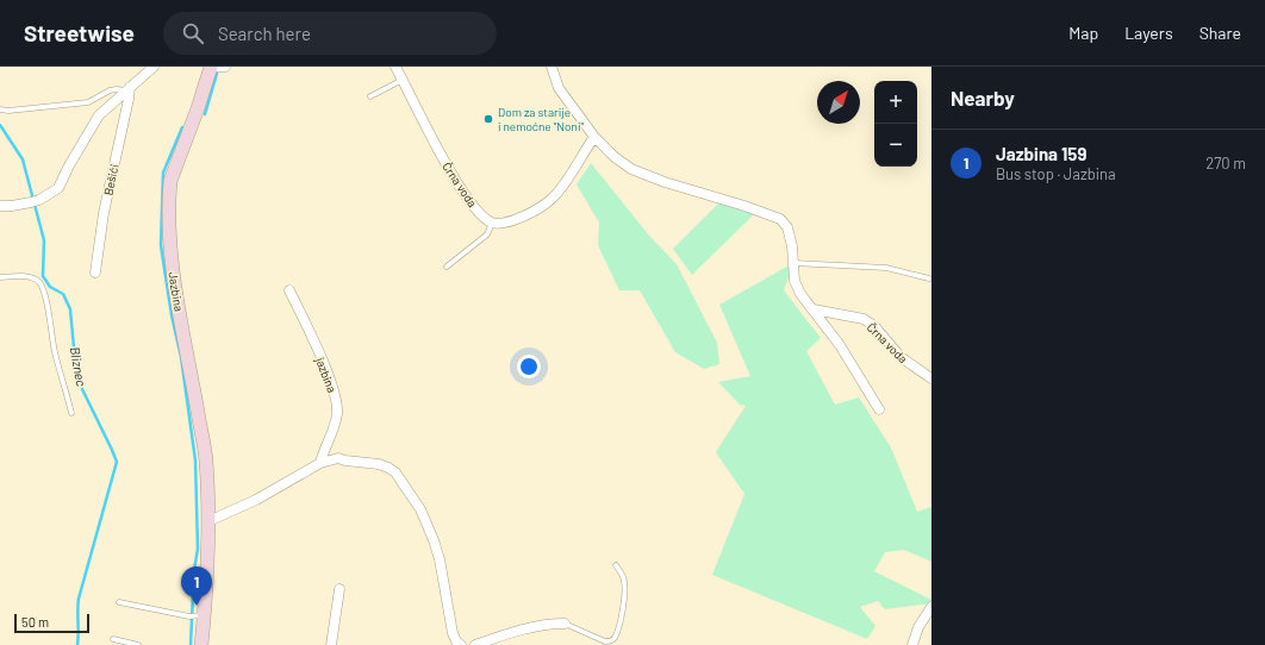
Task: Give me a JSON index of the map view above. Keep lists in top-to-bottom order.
{
  "streets": {
    "street": [
      "Bešići",
      "Črna voda",
      "Jazbina",
      "jazbina"
    ]
  },
  "water": ["Bliznec"],
  "places": ["Dom za starije i nemoćne \"Noni\""],
  "scale_bar": "50 m",
  "north": "top right",
  "page": {
    "header": "Streetwise",
    "search": "Search here",
    "nav": ["Map", "Layers", "Share"],
    "heading": "Nearby",
    "map_buttons": ["+", "−"],
    "list": [
      {
        "mark": "1",
        "name": "Jazbina 159",
        "note": "Bus stop · Jazbina",
        "value": "270 m"
      }
    ],
    "pins": "1",
    "scale": "50 m"
  }
}
